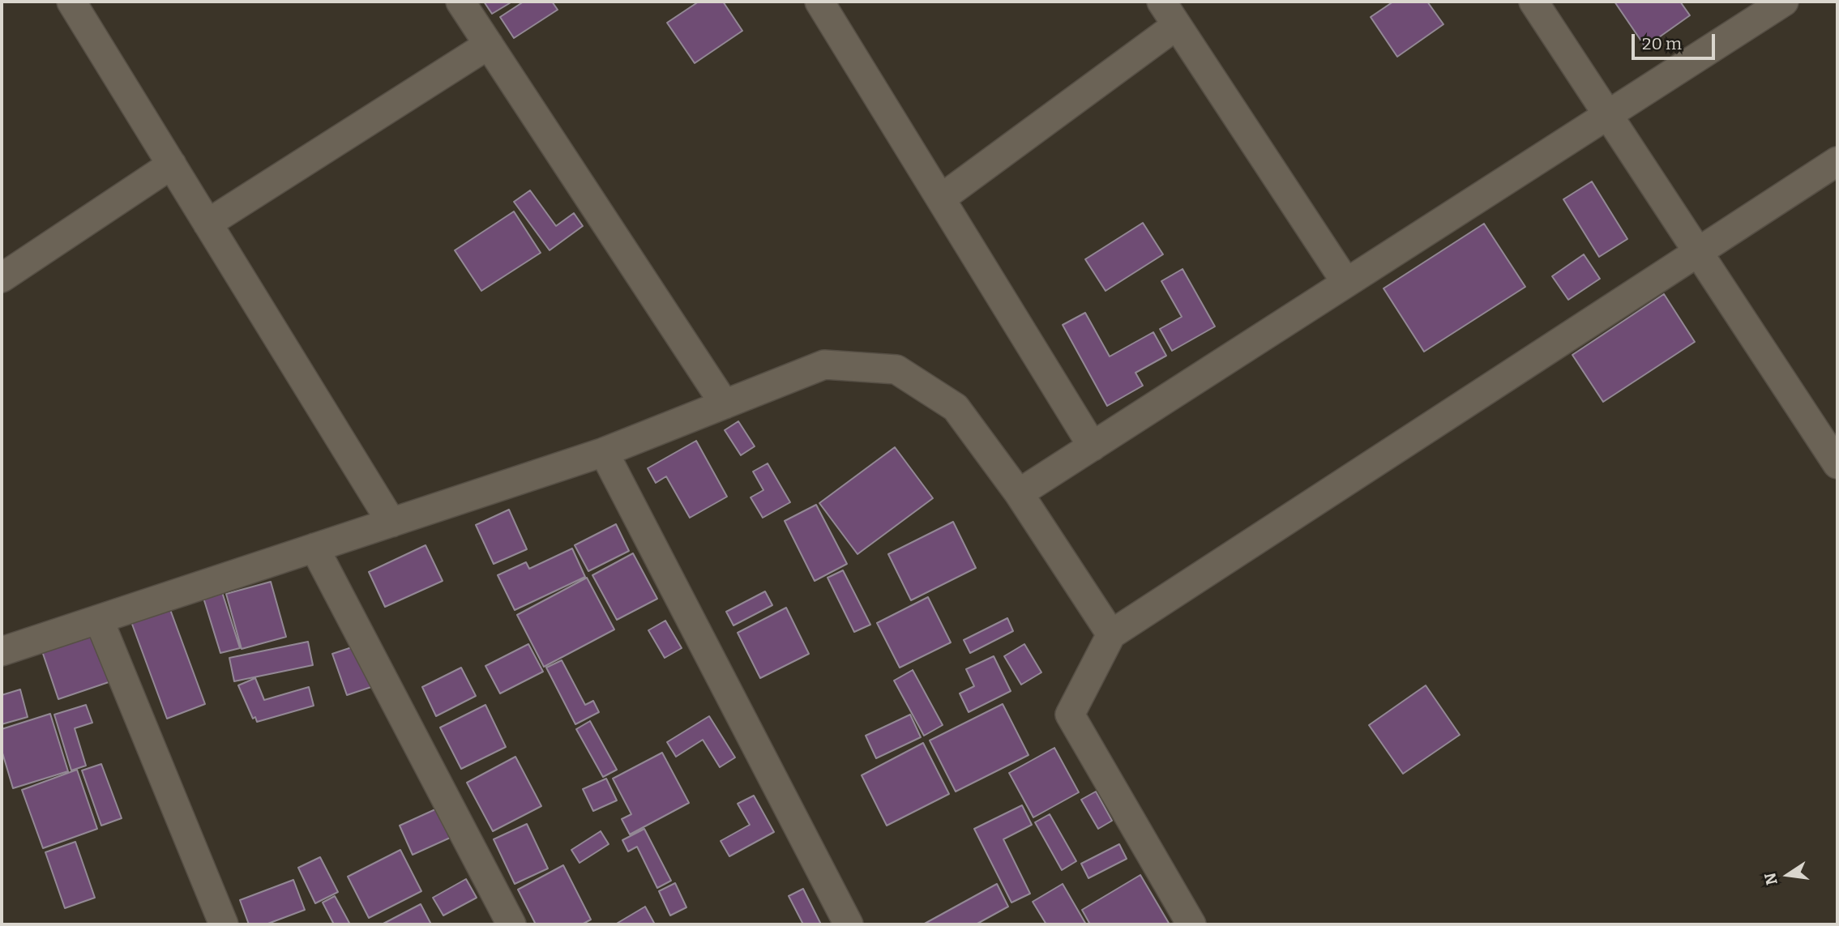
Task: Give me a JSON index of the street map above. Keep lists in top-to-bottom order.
{
  "scale_bar": "20 m",
  "north": "left"
}
